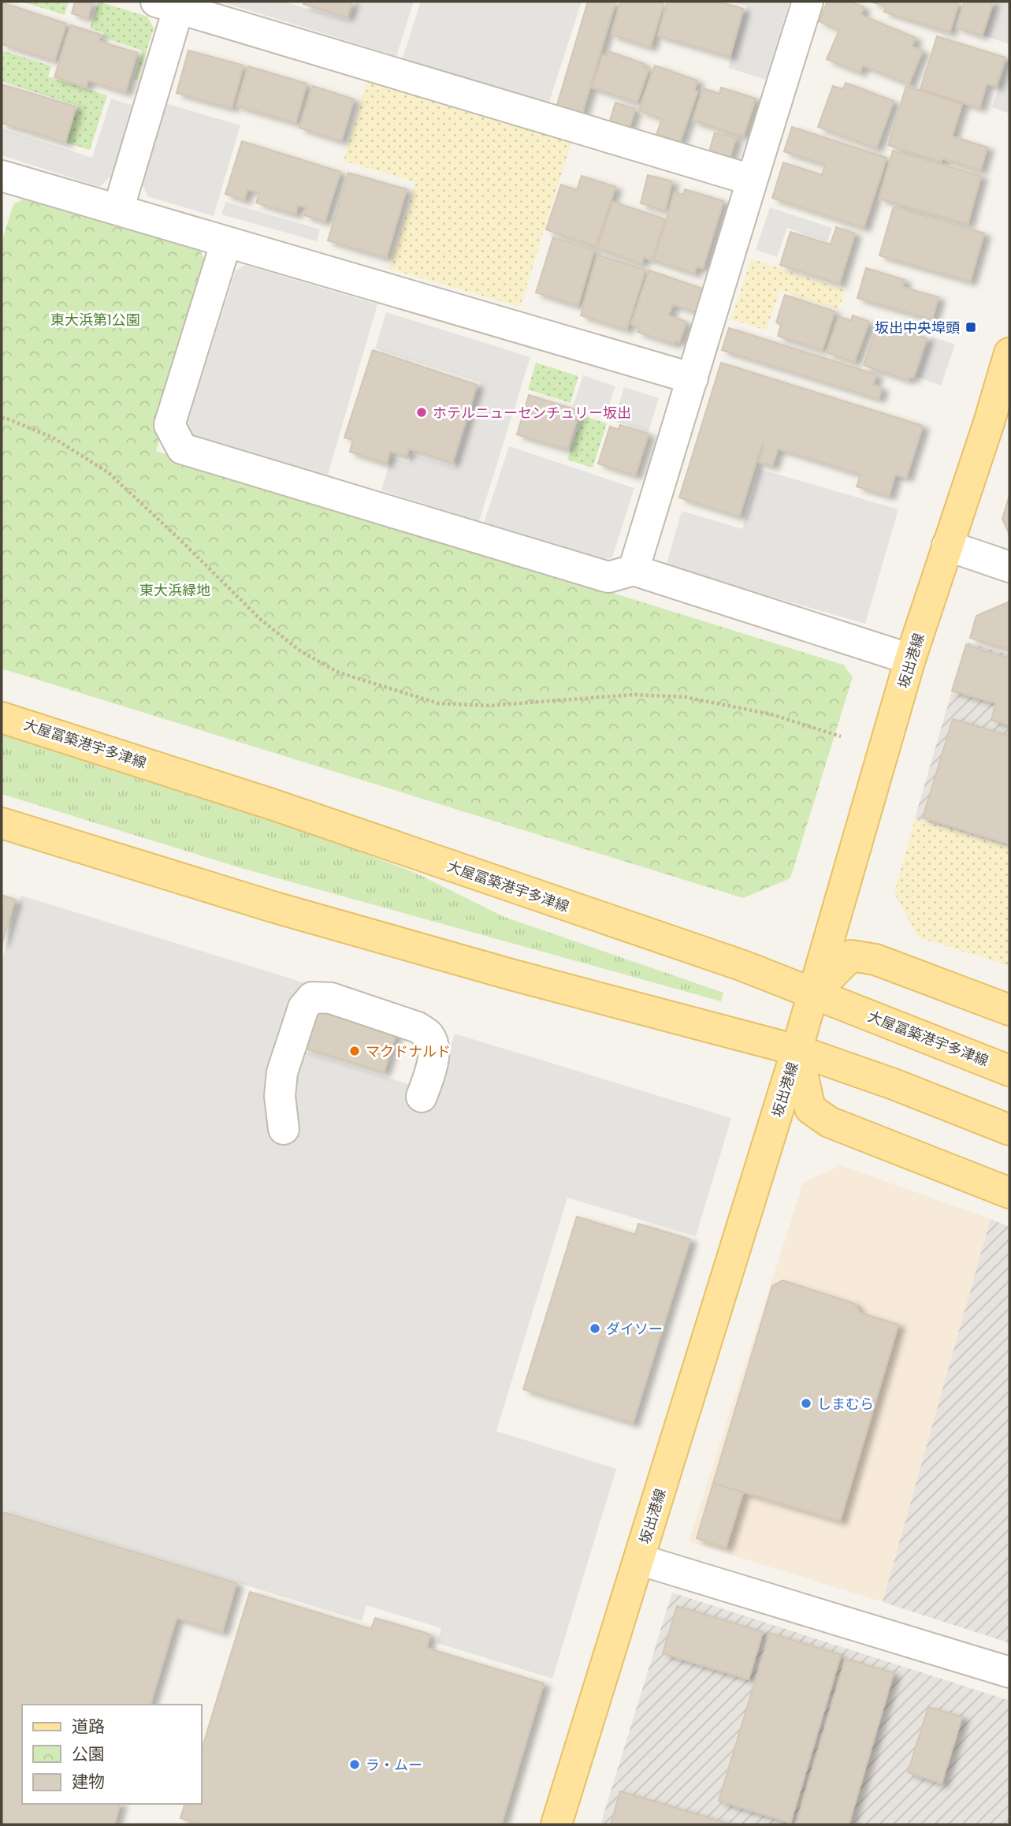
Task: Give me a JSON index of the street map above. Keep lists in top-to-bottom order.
{
  "streets": {
    "main road": ["坂出港線", "大屋冨築港宇多津線"]
  },
  "crossings": [
    ["坂出港線", "大屋冨築港宇多津線"]
  ],
  "parks": ["東大浜第1公園", "東大浜緑地"],
  "places": {
    "transit": ["坂出中央埠頭"],
    "other": [
      "ホテルニューセンチュリー坂出",
      "マクドナルド",
      "ダイソー",
      "しまむら",
      "ラ・ムー"
    ]
  },
  "legend": ["道路", "公園", "建物"]
}
